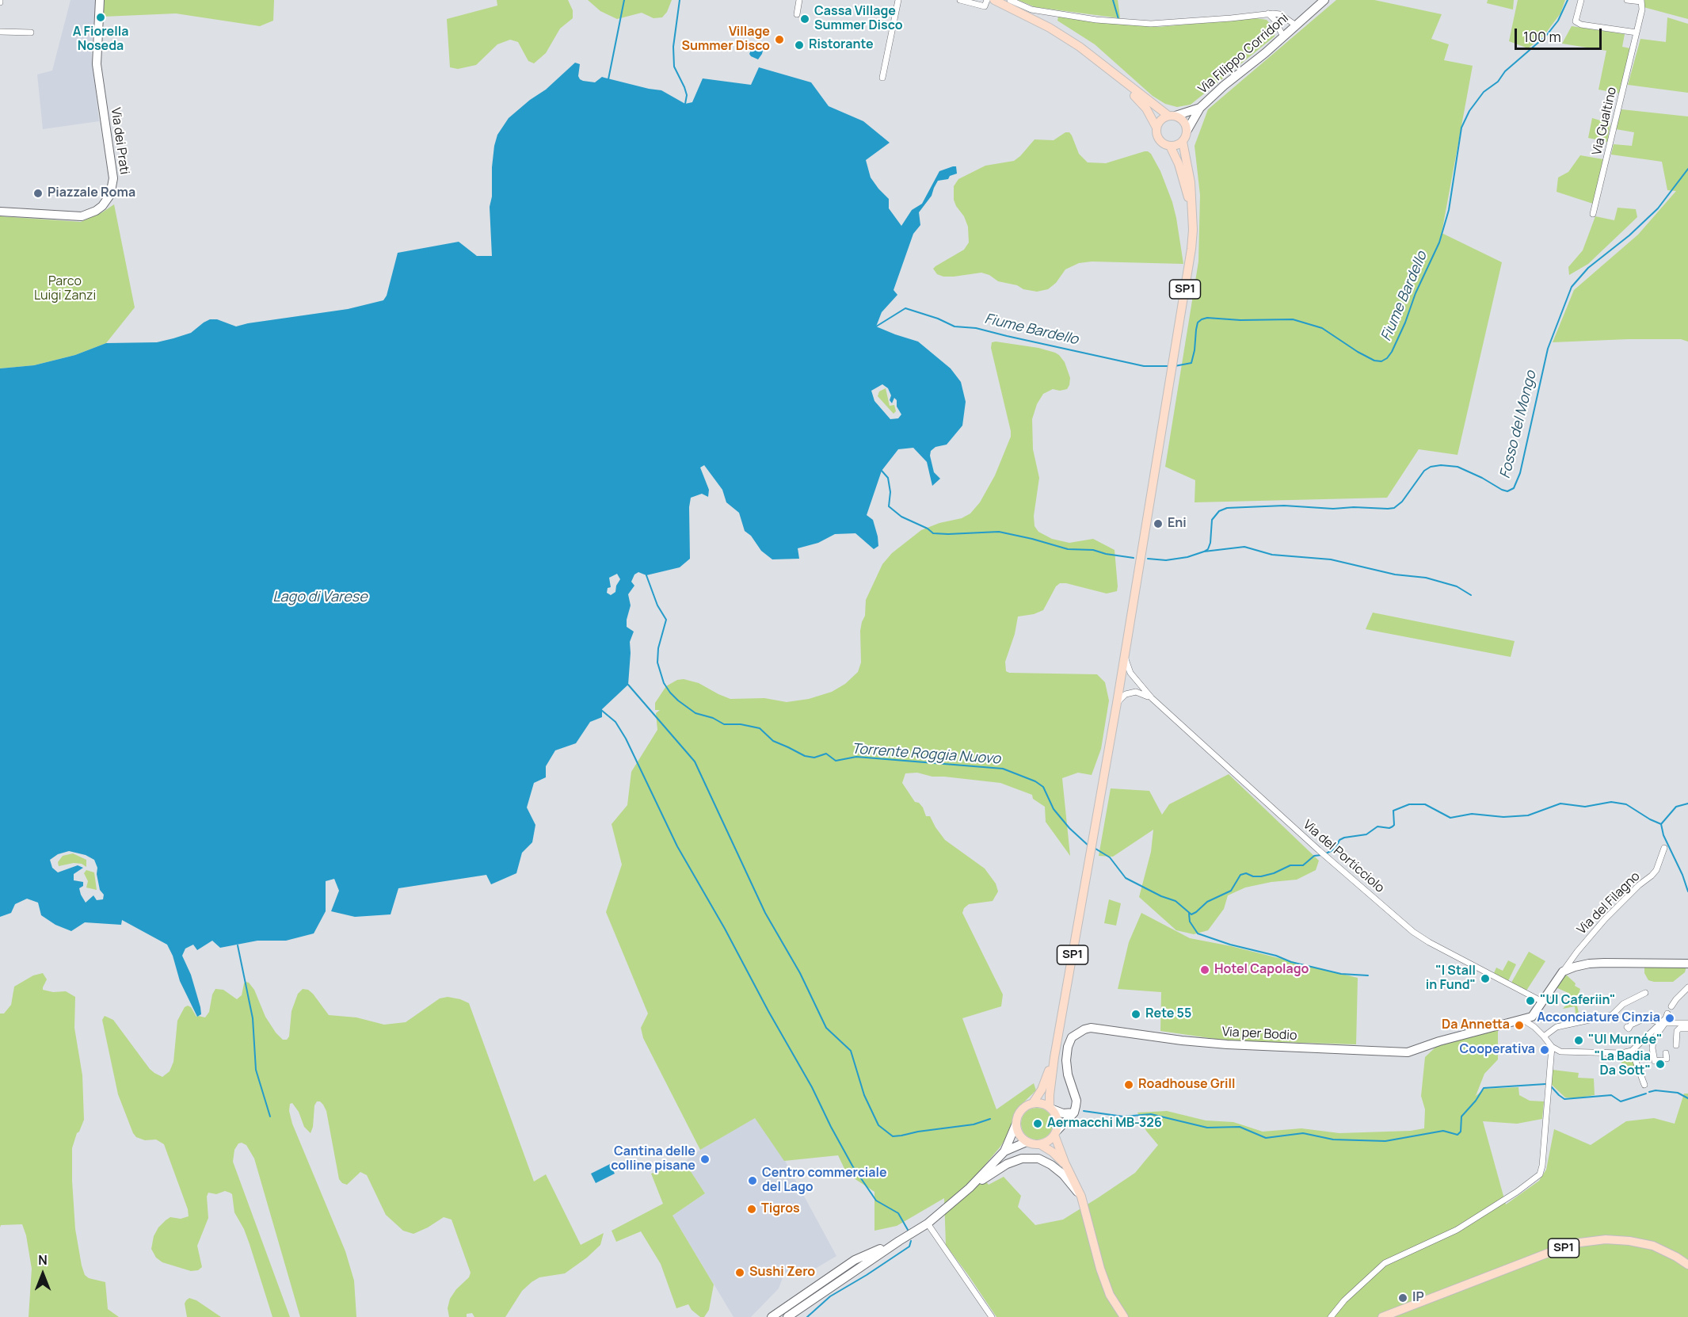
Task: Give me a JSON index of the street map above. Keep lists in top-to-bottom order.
{
  "streets": {
    "main road": ["SP1"],
    "street": [
      "Via Filippo Corridoni",
      "Via Gualtino",
      "Via dei Prati",
      "Via del Porticciolo",
      "Via del Filagno",
      "Via per Bodio"
    ]
  },
  "crossings": [
    ["Via Filippo Corridoni", "SP1"],
    ["SP1", "Via del Porticciolo"]
  ],
  "water": [
    "Fiume Bardello",
    "Fosso del Mongo",
    "Lago di Varese",
    "Torrente Roggia Nuovo"
  ],
  "parks": ["Parco Luigi Zanzi"],
  "places": [
    "A Fiorella Noseda",
    "Cassa Village Summer Disco",
    "Village Summer Disco",
    "Ristorante",
    "Piazzale Roma",
    "Eni",
    "Hotel Capolago",
    "\"I Stall in Fund\"",
    "\"Ul Caferiin\"",
    "Rete 55",
    "Acconciature Cinzia",
    "Da Annetta",
    "\"Ul Murnée\"",
    "Cooperativa",
    "\"La Badia Da Sott\"",
    "Roadhouse Grill",
    "Aermacchi MB-326",
    "Cantina delle colline pisane",
    "Centro commerciale del Lago",
    "Tigros",
    "Sushi Zero",
    "IP"
  ],
  "scale_bar": "100 m",
  "north": "top"
}
